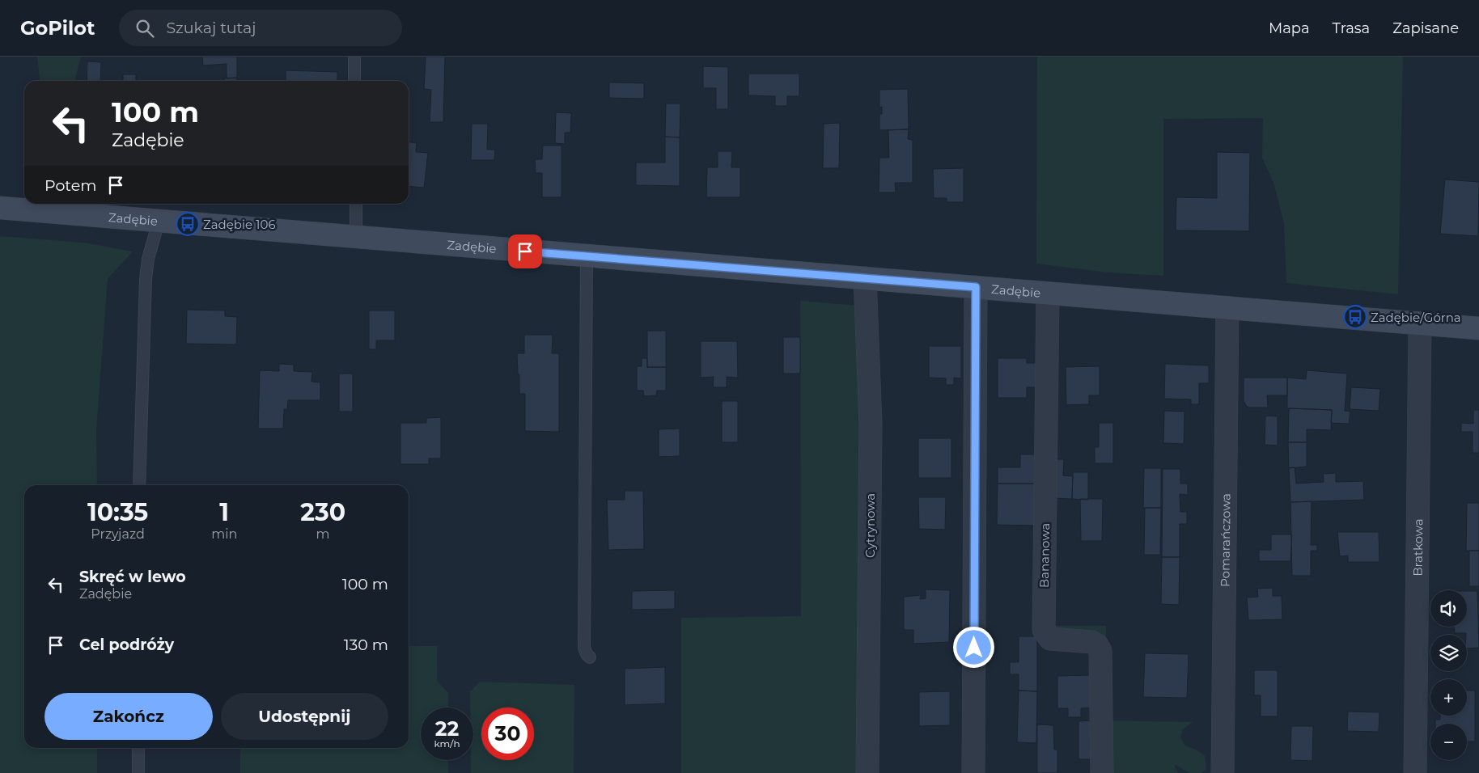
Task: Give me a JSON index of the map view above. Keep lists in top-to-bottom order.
{
  "streets": {
    "street": [
      "Zadębie",
      "Cytrynowa",
      "Pomarańczowa",
      "Bratkowa",
      "Bananowa"
    ]
  },
  "crossings": [
    ["Zadębie", "Cytrynowa"],
    ["Zadębie", "Pomarańczowa"],
    ["Zadębie", "Bratkowa"],
    ["Zadębie", "Bananowa"]
  ],
  "places": {
    "bus stop": ["Zadębie 106", "Zadębie/Górna"]
  },
  "page": {
    "header": "GoPilot",
    "search": "Szukaj tutaj",
    "nav": ["Mapa", "Trasa", "Zapisane"],
    "turn": ["100 m", "Zadębie"],
    "then": "Potem",
    "eta": [
      "10:35",
      "Przyjazd",
      "1",
      "min",
      "230",
      "m"
    ],
    "list": [
      {
        "name": "Skręć w lewo",
        "note": "Zadębie",
        "value": "100 m"
      },
      {
        "name": "Cel podróży",
        "value": "130 m"
      }
    ],
    "map_buttons": ["+", "−"],
    "buttons": ["Zakończ", "Udostępnij"],
    "speed": "22 km/h",
    "limit": "30"
  }
}
